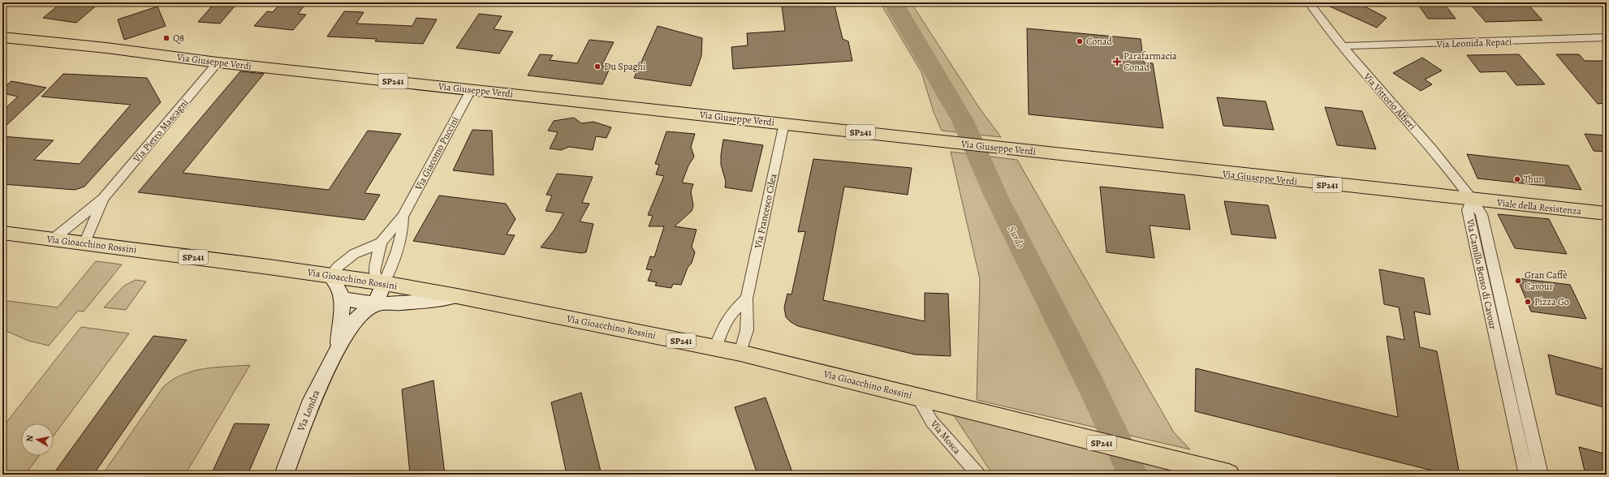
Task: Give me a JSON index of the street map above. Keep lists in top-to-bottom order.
{
  "streets": {
    "main road": [
      "Via Giuseppe Verdi",
      "SP241",
      "Viale della Resistenza",
      "Via Gioacchino Rossini"
    ],
    "street": [
      "Via Leonida Repaci",
      "Via Vittorio Alfieri",
      "Via Pietro Mascagni",
      "Via Giacomo Puccini",
      "Via Francesco Cilea",
      "Via Camillo Benso di Cavour",
      "Via Londra",
      "Via Mosca"
    ]
  },
  "crossings": [
    ["Via Leonida Repaci", "Via Vittorio Alfieri"],
    ["Via Giuseppe Verdi", "Via Vittorio Alfieri"],
    ["Via Giuseppe Verdi", "Via Pietro Mascagni"],
    ["Via Giuseppe Verdi", "Via Giacomo Puccini"],
    ["Via Giuseppe Verdi", "Viale della Resistenza"],
    ["Via Giuseppe Verdi", "Via Francesco Cilea"],
    ["Via Giuseppe Verdi", "Via Camillo Benso di Cavour"],
    ["Via Vittorio Alfieri", "Viale della Resistenza"],
    ["Via Vittorio Alfieri", "Via Camillo Benso di Cavour"],
    ["Via Pietro Mascagni", "Via Gioacchino Rossini"],
    ["Via Giacomo Puccini", "Via Gioacchino Rossini"],
    ["Via Giacomo Puccini", "Via Londra"],
    ["Viale della Resistenza", "Via Camillo Benso di Cavour"],
    ["Via Francesco Cilea", "Via Gioacchino Rossini"],
    ["Via Gioacchino Rossini", "Via Londra"],
    ["Via Gioacchino Rossini", "Via Mosca"]
  ],
  "water": ["Surdo"],
  "places": {
    "other": [
      "Q8",
      "Conad",
      "Du Spaghi",
      "Thun",
      "Gran Caffè Cavour",
      "Pizza Go"
    ],
    "health": ["Parafarmacia Conad"]
  },
  "north": "left"
}
